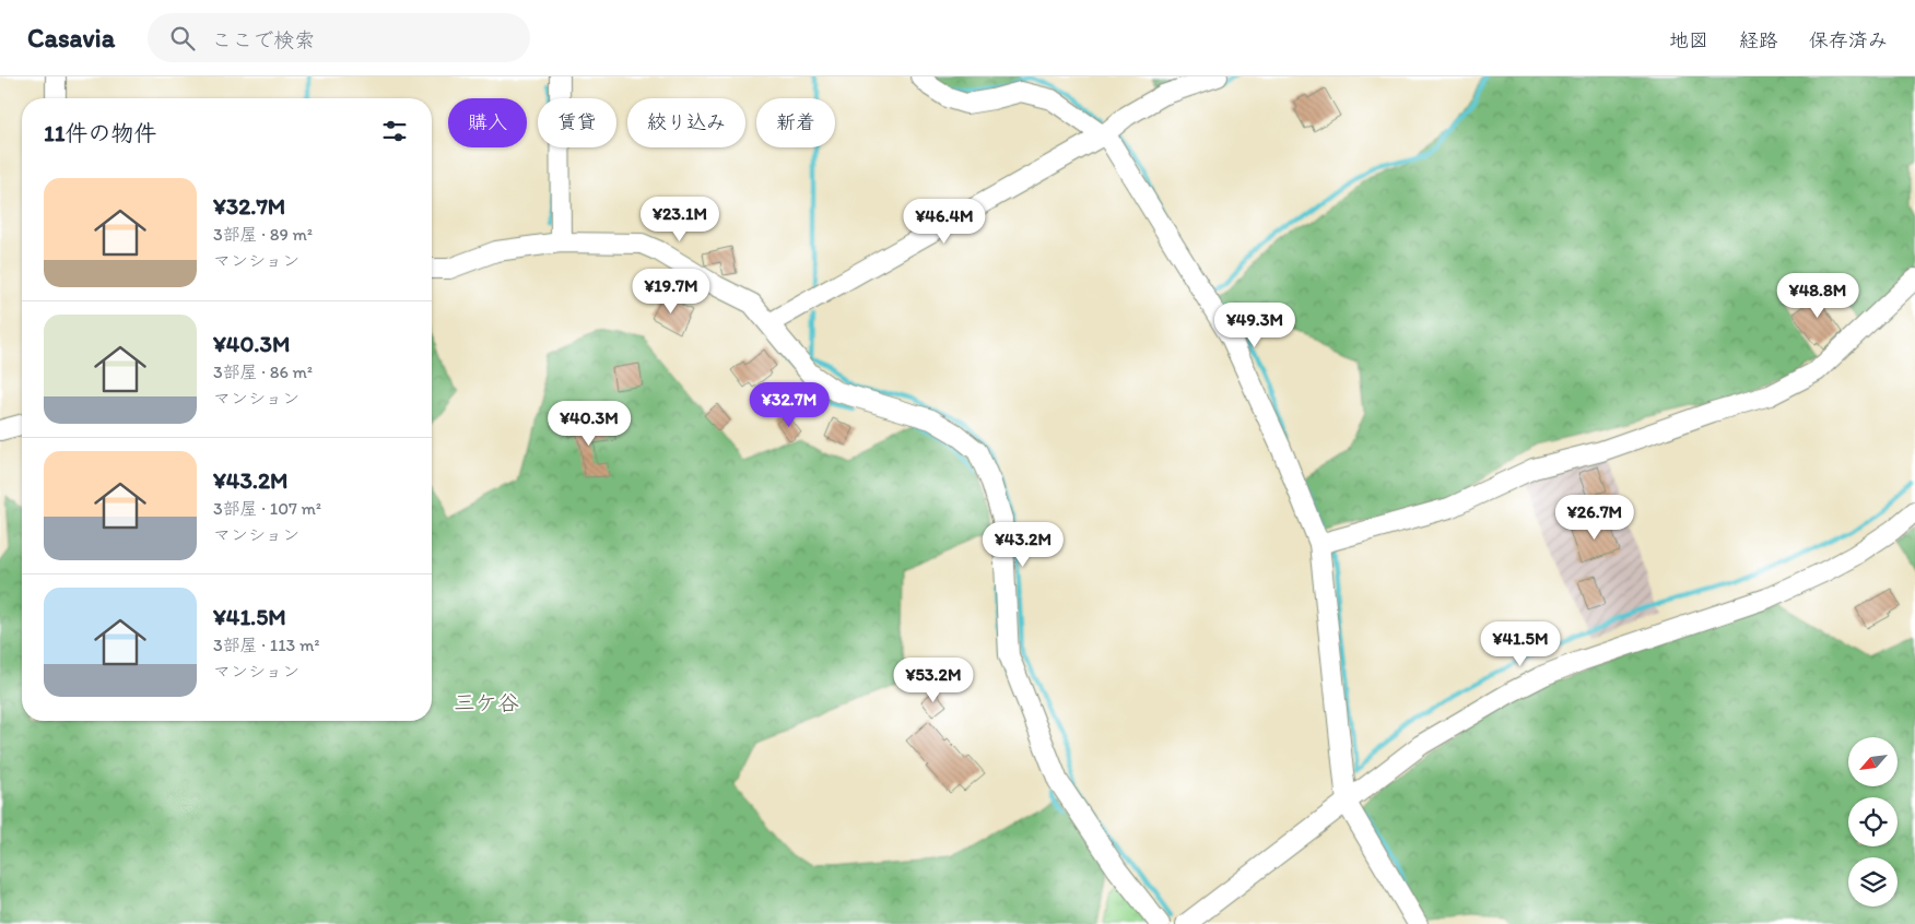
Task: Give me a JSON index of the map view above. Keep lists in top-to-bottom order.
{
  "districts": ["三ケ谷"],
  "north": "bottom left",
  "page": {
    "header": "Casavia",
    "search": "ここで検索",
    "nav": ["地図", "経路", "保存済み"],
    "chip": [
      "購入",
      "賃貸",
      "絞り込み",
      "新着"
    ],
    "heading": "11件の物件",
    "list": [
      {
        "name": "¥32.7M",
        "note": "3部屋 · 89 m² · マンション"
      },
      {
        "name": "¥40.3M",
        "note": "3部屋 · 86 m² · マンション"
      },
      {
        "name": "¥43.2M",
        "note": "3部屋 · 107 m² · マンション"
      },
      {
        "name": "¥41.5M",
        "note": "3部屋 · 113 m² · マンション"
      }
    ],
    "price": [
      "¥23.1M",
      "¥46.4M",
      "¥19.7M",
      "¥48.8M",
      "¥49.3M",
      "¥32.7M",
      "¥40.3M",
      "¥26.7M",
      "¥43.2M",
      "¥41.5M",
      "¥53.2M"
    ]
  }
}
